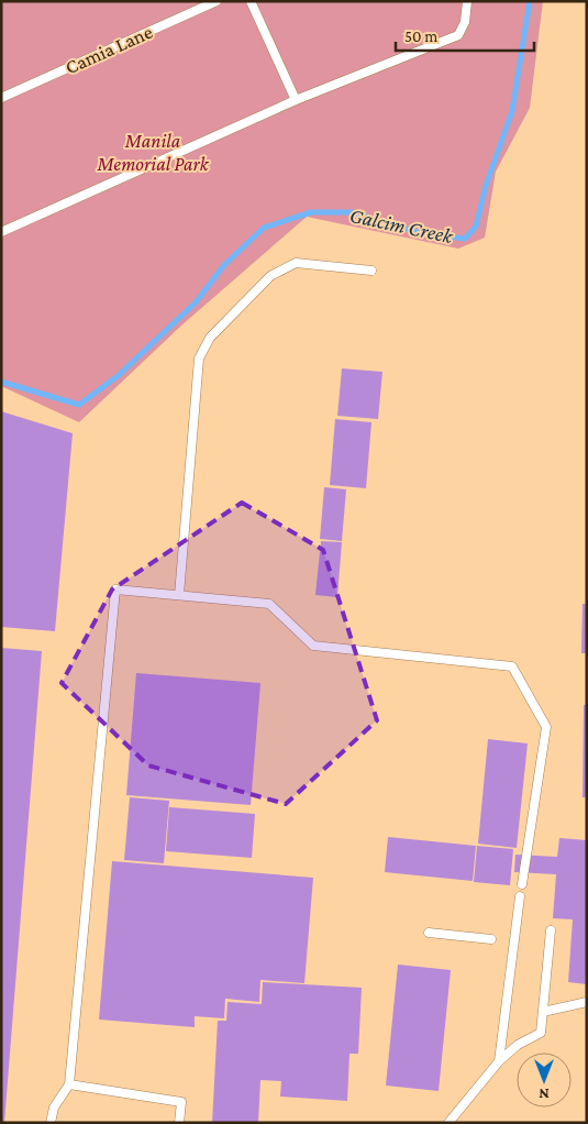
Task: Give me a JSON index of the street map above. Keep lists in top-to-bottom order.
{
  "streets": {
    "lane": ["Camia Lane"]
  },
  "water": ["Galcim Creek"],
  "parks": ["Manila Memorial Park"],
  "scale_bar": "50 m",
  "north": "bottom"
}
